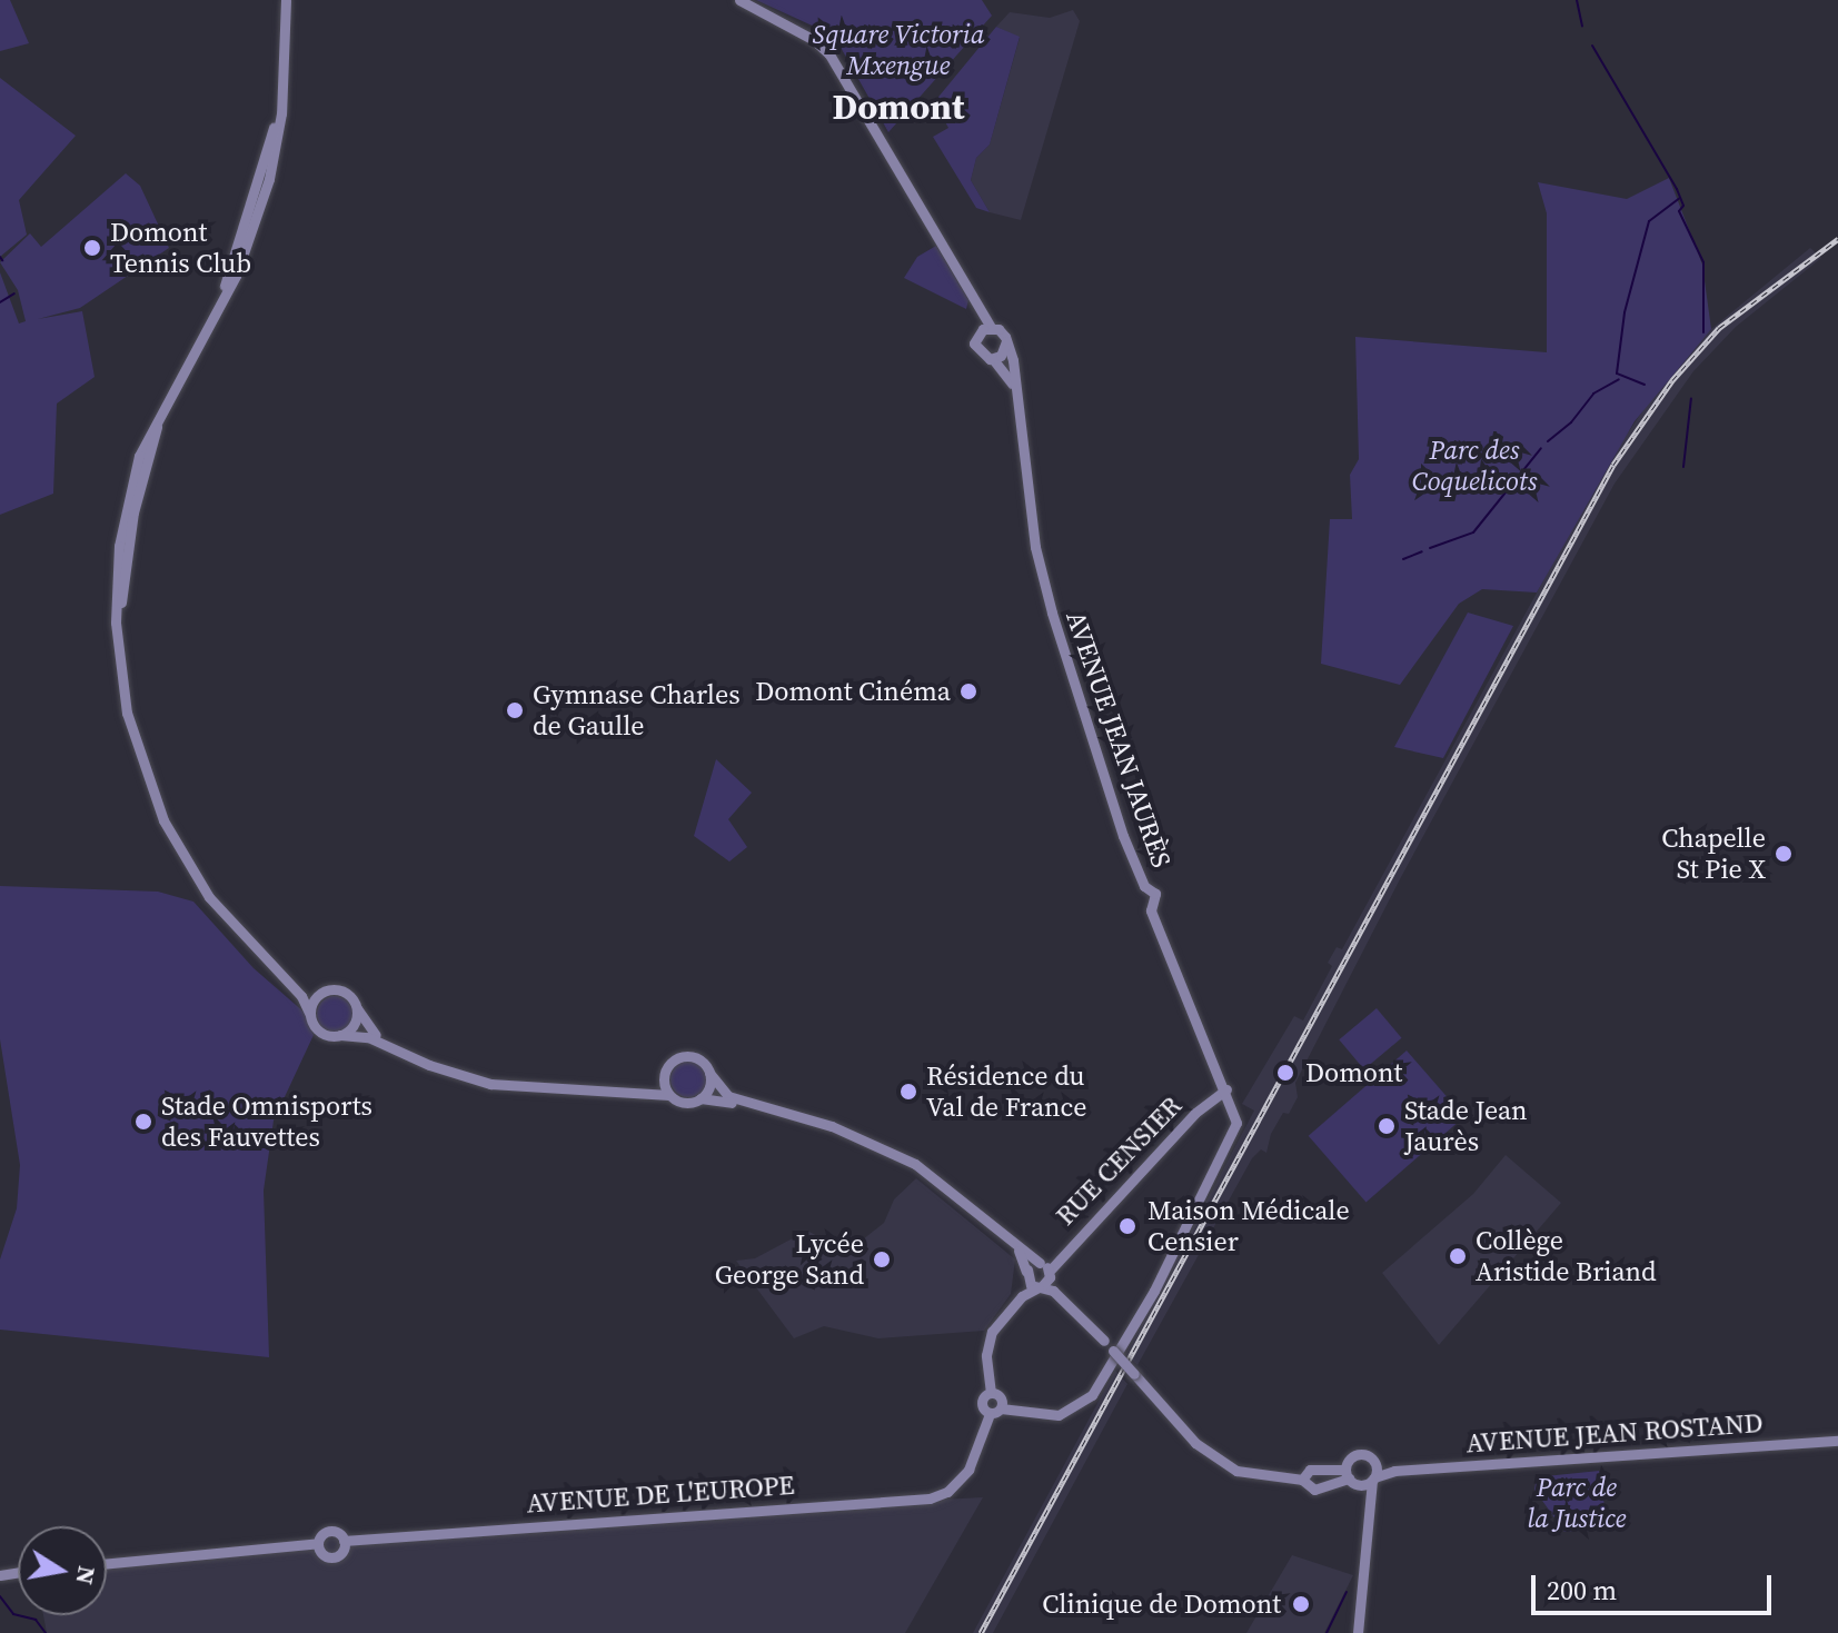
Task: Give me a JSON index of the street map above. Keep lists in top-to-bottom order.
{
  "streets": {
    "street": [
      "AVENUE JEAN JAURÈS",
      "RUE CENSIER",
      "AVENUE JEAN ROSTAND",
      "AVENUE DE L'EUROPE"
    ]
  },
  "crossings": [
    ["AVENUE JEAN JAURÈS", "RUE CENSIER"]
  ],
  "districts": ["Domont"],
  "parks": ["Square Victoria Mxengue", "Parc des Coquelicots", "Parc de la Justice"],
  "places": [
    "Domont Tennis Club",
    "Domont Cinéma",
    "Gymnase Charles de Gaulle",
    "Chapelle St Pie X",
    "Domont",
    "Résidence du Val de France",
    "Stade Omnisports des Fauvettes",
    "Stade Jean Jaurès",
    "Maison Médicale Censier",
    "Collège Aristide Briand",
    "Lycée George Sand",
    "Clinique de Domont"
  ],
  "scale_bar": "200 m",
  "north": "right"
}
